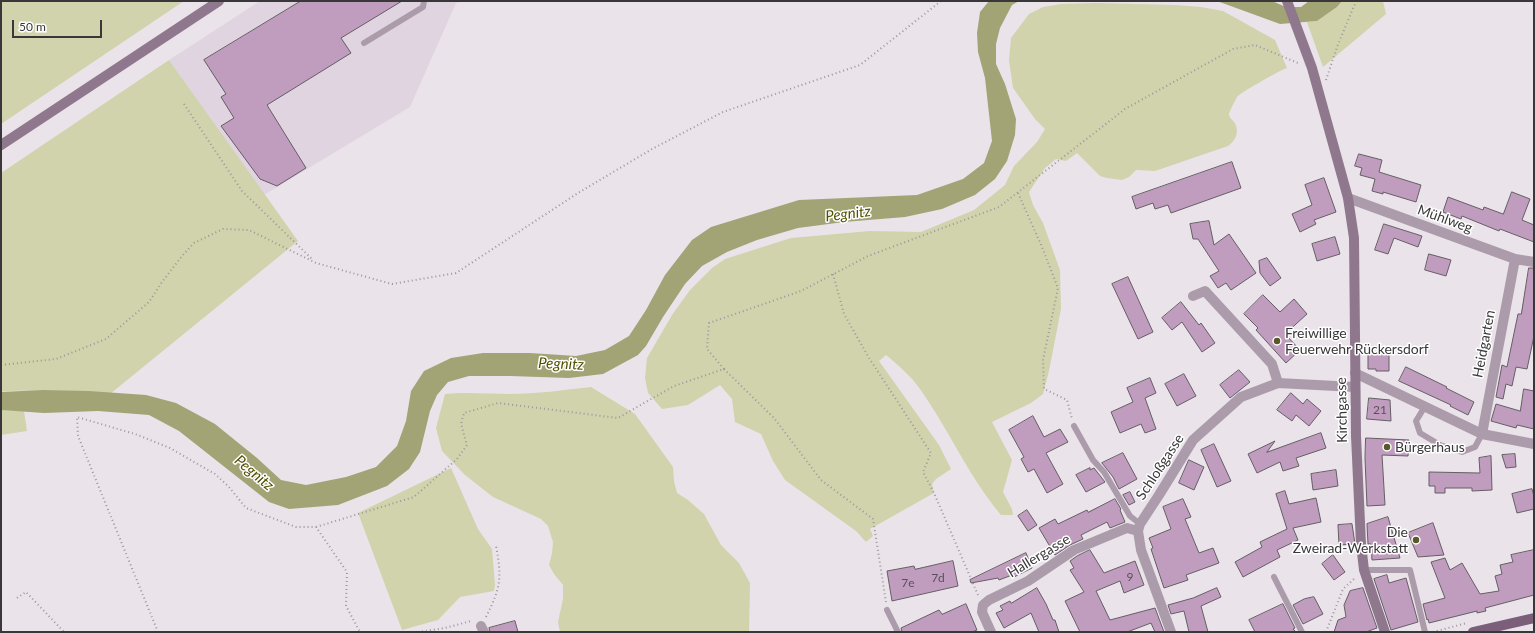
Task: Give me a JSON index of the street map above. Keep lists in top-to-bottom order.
{
  "streets": {
    "main road": ["Kirchgasse"],
    "street": [
      "Mühlweg",
      "Heidgarten",
      "Schloßgasse",
      "Hallergasse"
    ]
  },
  "crossings": [
    ["Mühlweg", "Heidgarten"],
    ["Mühlweg", "Kirchgasse"],
    ["Kirchgasse", "Schloßgasse"],
    ["Schloßgasse", "Hallergasse"]
  ],
  "water": ["Pegnitz"],
  "places": ["Freiwillige Feuerwehr Rückersdorf", "Bürgerhaus", "Die Zweirad-Werkstatt"],
  "house_numbers": [
    "21",
    "9",
    "7d",
    "7e"
  ],
  "scale_bar": "50 m"
}
